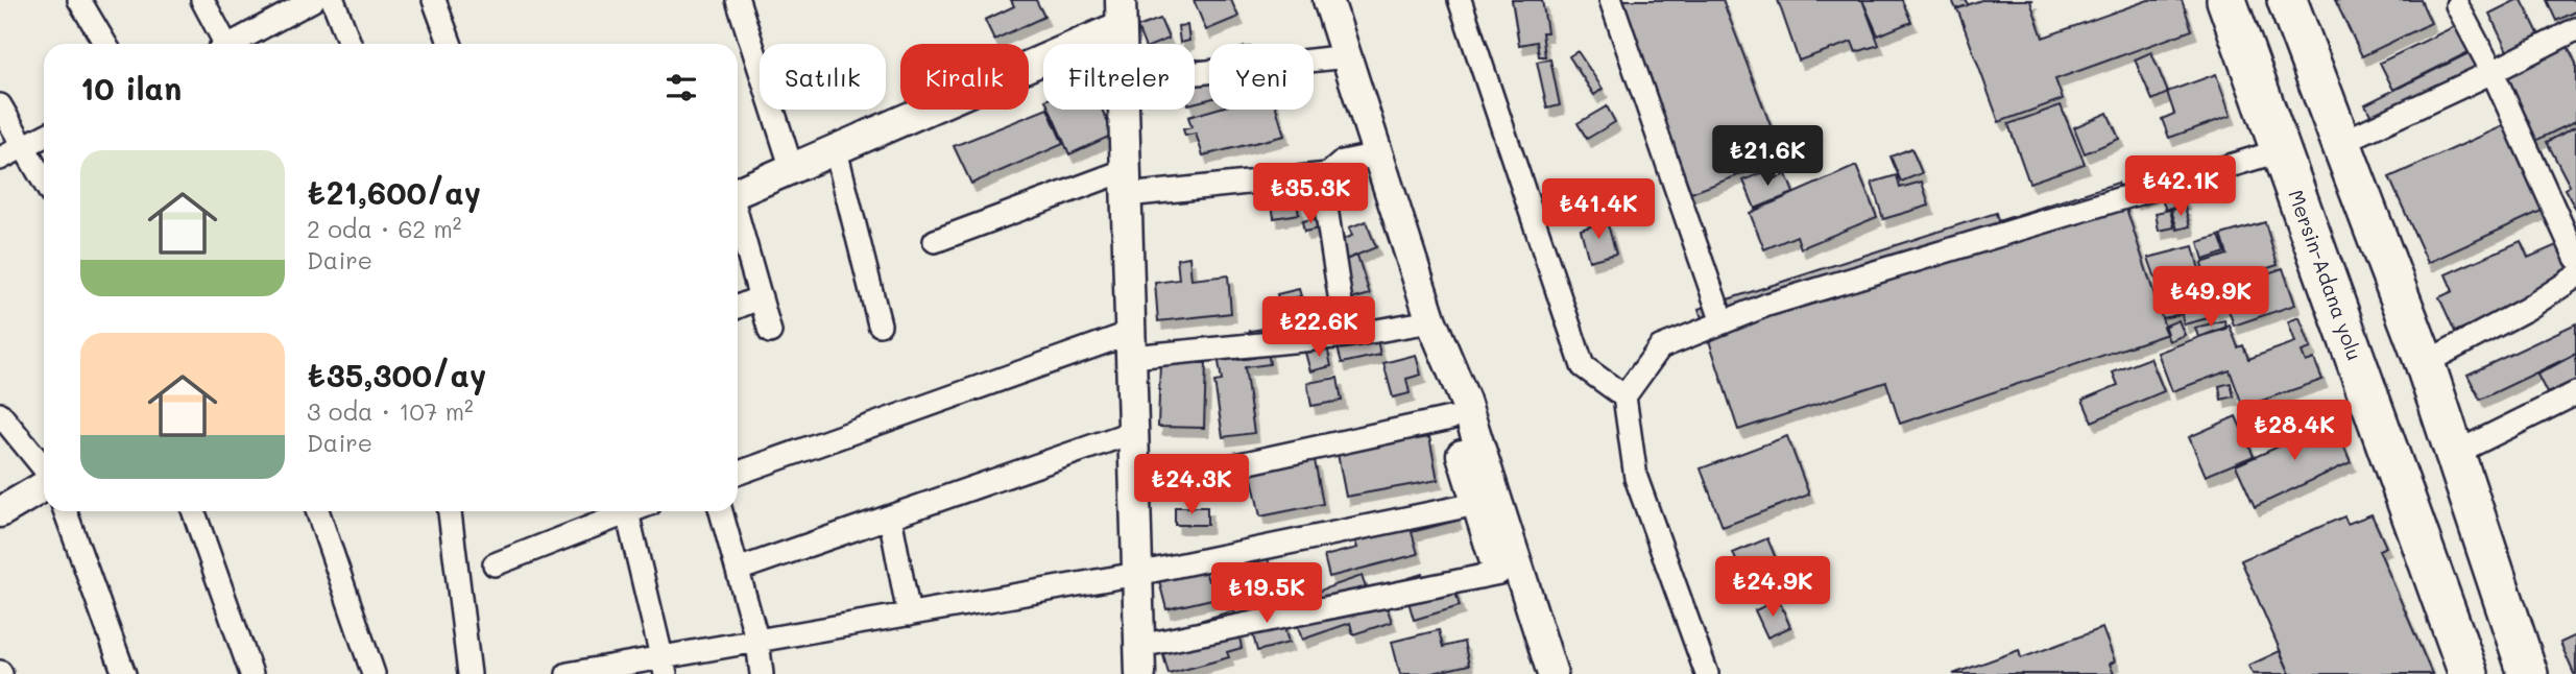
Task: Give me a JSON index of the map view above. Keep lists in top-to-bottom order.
{
  "streets": {
    "highway": ["Mersin-Adana yolu"]
  },
  "page": {
    "chip": [
      "Satılık",
      "Kiralık",
      "Filtreler",
      "Yeni"
    ],
    "heading": "10 ilan",
    "price": [
      "₺21.6K",
      "₺42.1K",
      "₺35.3K",
      "₺41.4K",
      "₺49.9K",
      "₺22.6K",
      "₺28.4K",
      "₺24.3K",
      "₺24.9K",
      "₺19.5K"
    ],
    "list": [
      {
        "name": "₺21,600/ay",
        "note": "2 oda · 62 m² · Daire"
      },
      {
        "name": "₺35,300/ay",
        "note": "3 oda · 107 m² · Daire"
      }
    ]
  }
}
